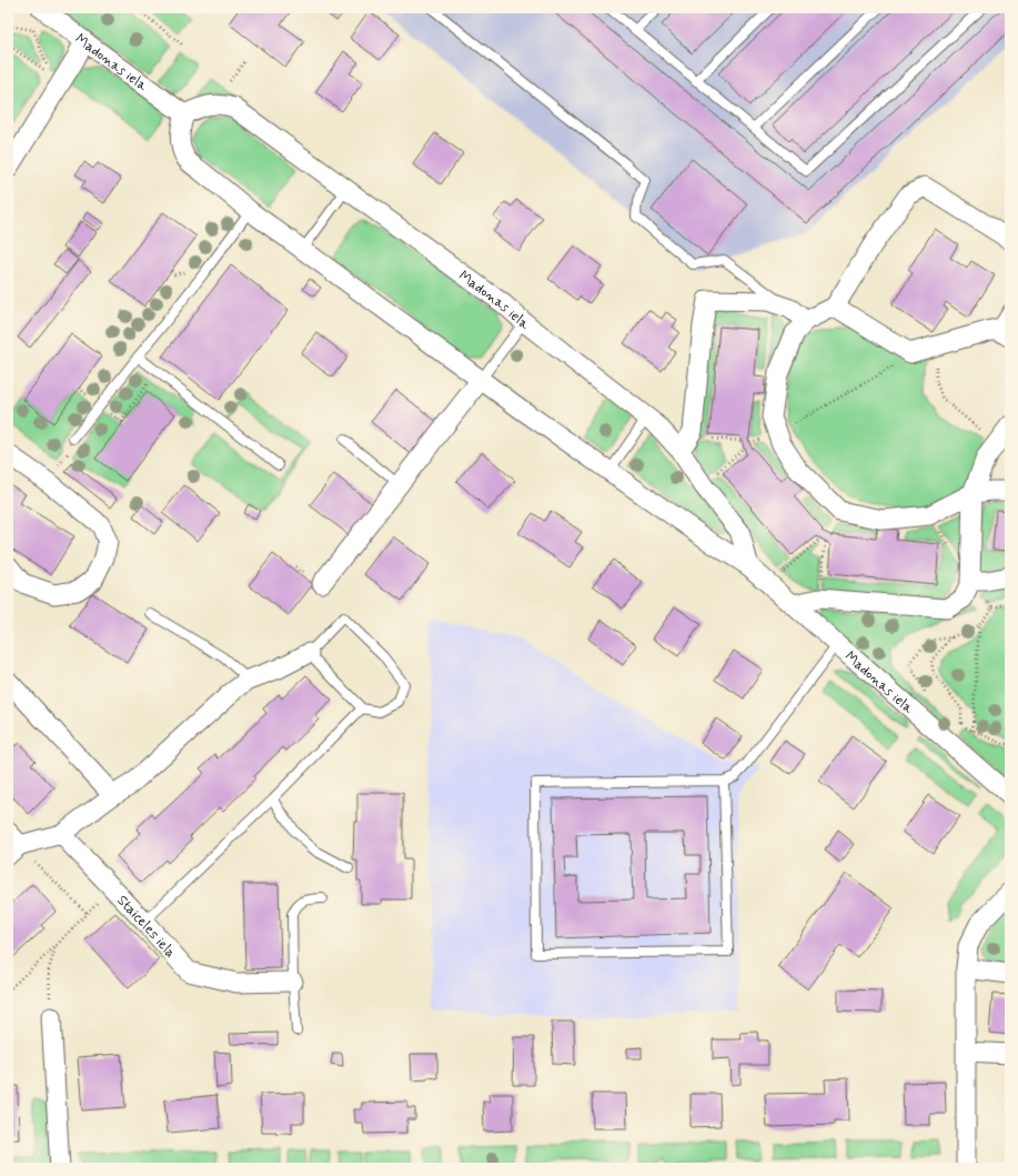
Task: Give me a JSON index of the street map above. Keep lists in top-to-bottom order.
{
  "streets": {
    "street": ["Madonas iela", "Staiceles iela"]
  }
}
